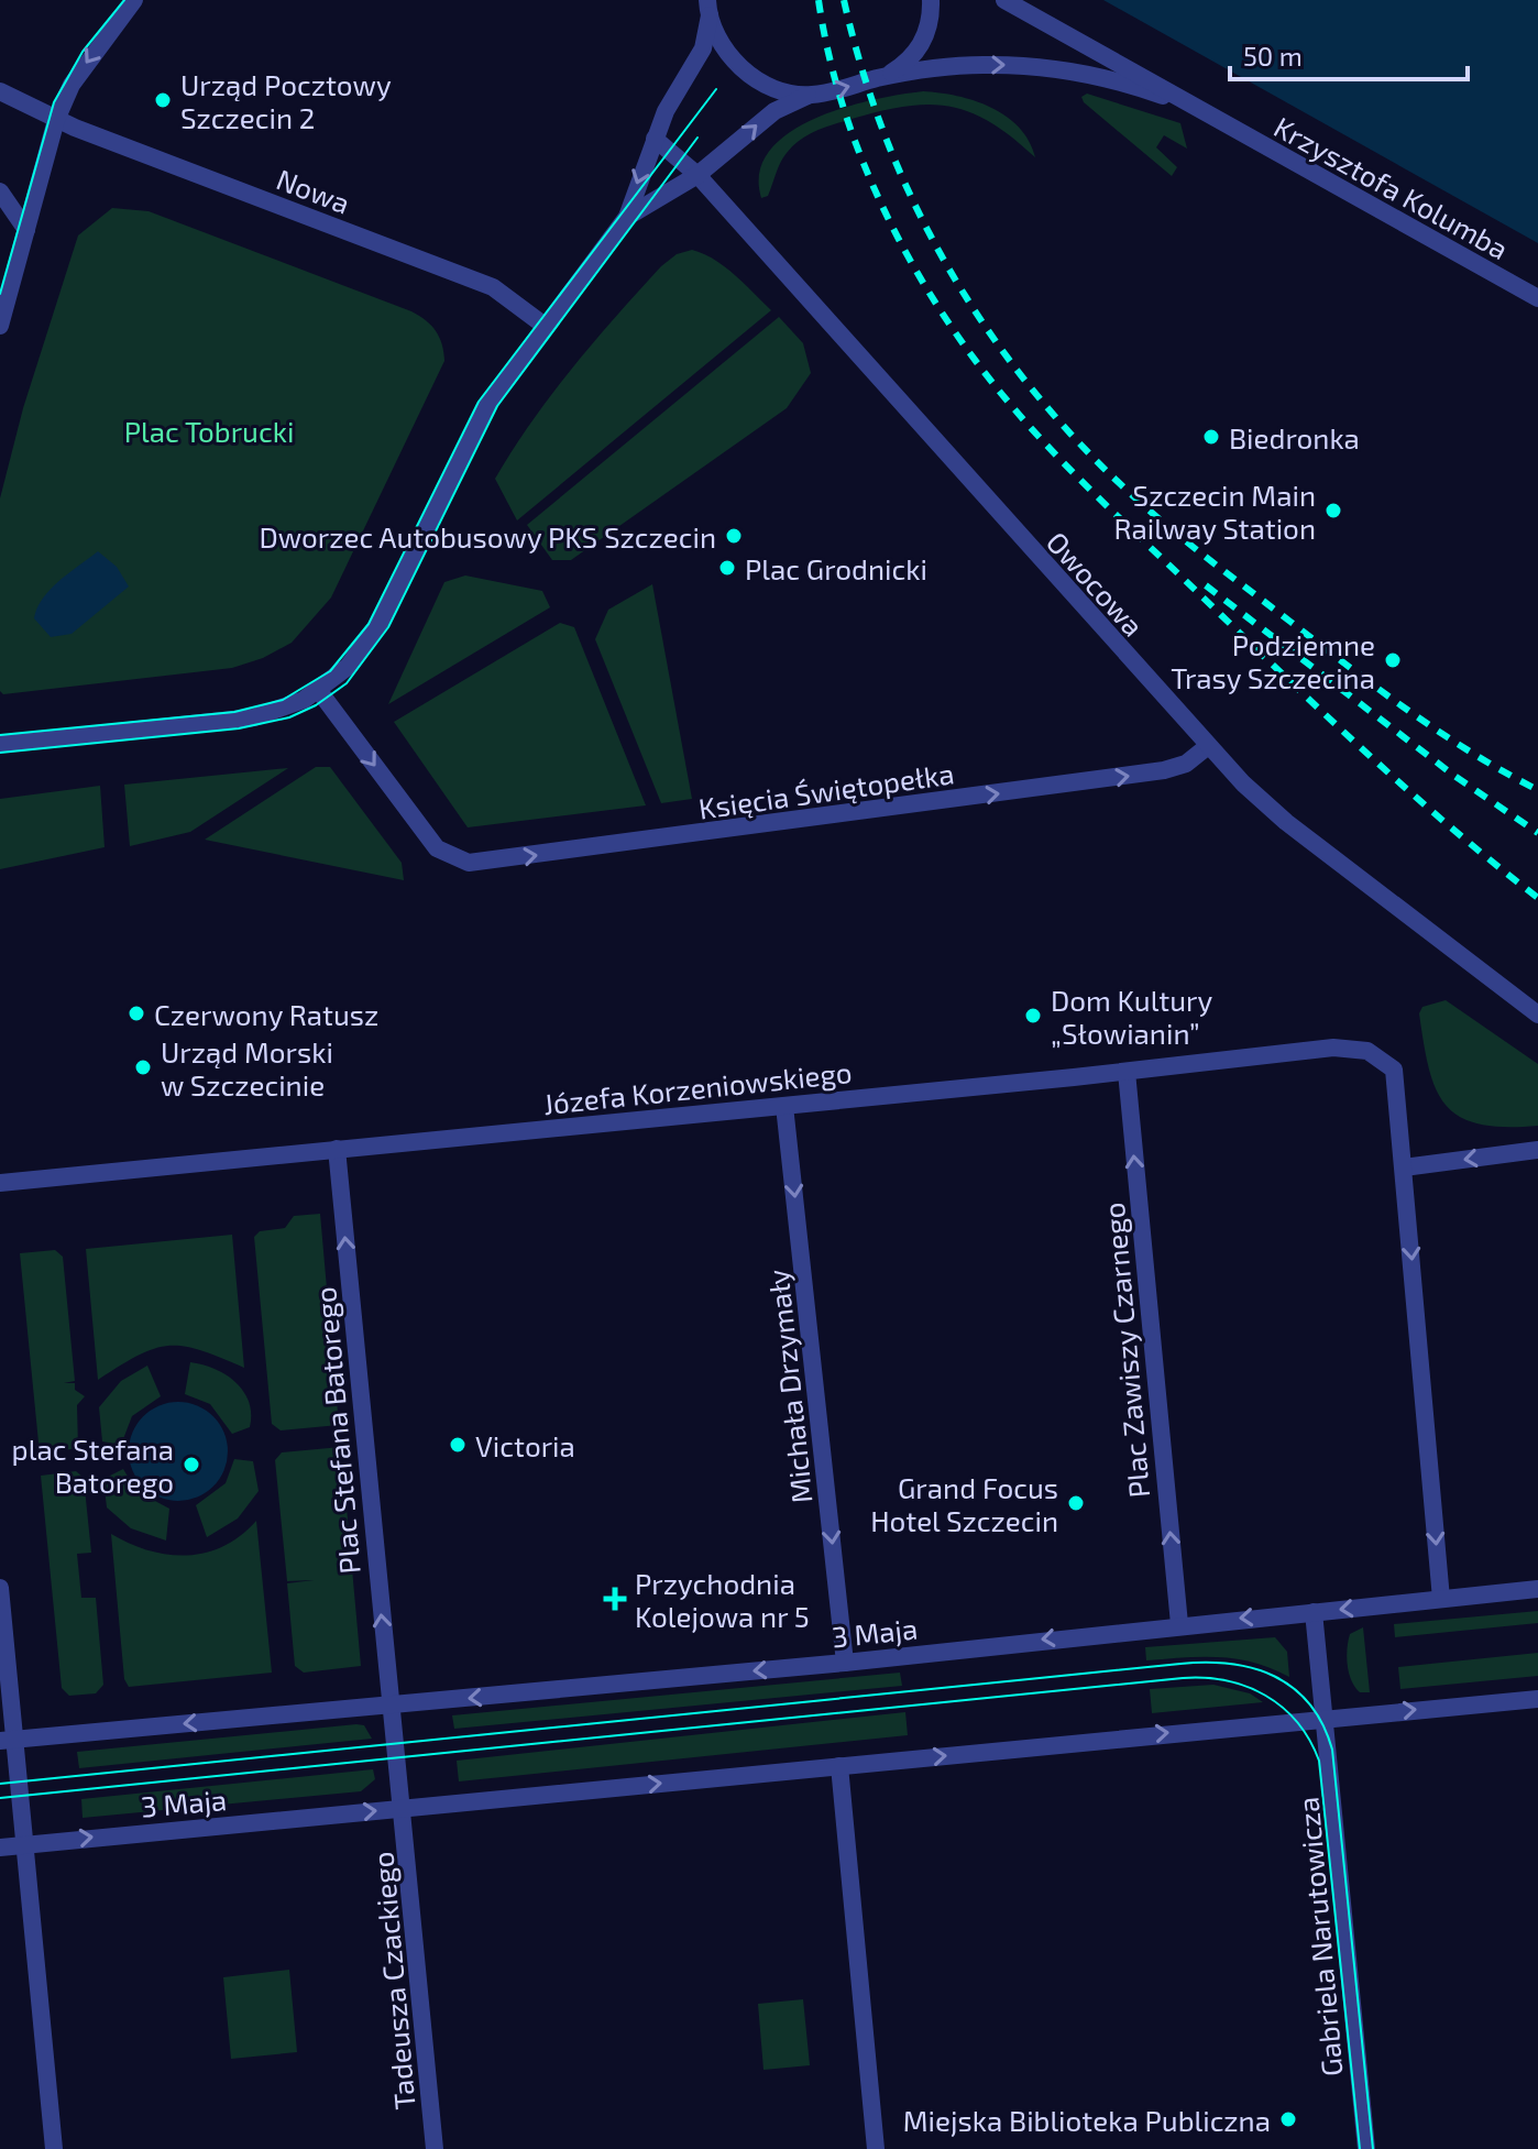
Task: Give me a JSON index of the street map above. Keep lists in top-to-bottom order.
{
  "streets": {
    "street": [
      "Krzysztofa Kolumba",
      "Nowa",
      "Owocowa",
      "Księcia Świętopełka",
      "Józefa Korzeniowskiego",
      "Plac Zawiszy Czarnego",
      "Michała Drzymały",
      "Plac Stefana Batorego",
      "3 Maja",
      "Gabriela Narutowicza",
      "Tadeusza Czackiego"
    ]
  },
  "crossings": [
    ["Owocowa", "Księcia Świętopełka"],
    ["Józefa Korzeniowskiego", "Plac Zawiszy Czarnego"],
    ["Józefa Korzeniowskiego", "Michała Drzymały"],
    ["Józefa Korzeniowskiego", "Plac Stefana Batorego"],
    ["Plac Zawiszy Czarnego", "3 Maja"],
    ["Michała Drzymały", "3 Maja"],
    ["Plac Stefana Batorego", "3 Maja"],
    ["3 Maja", "Gabriela Narutowicza"],
    ["3 Maja", "Tadeusza Czackiego"]
  ],
  "one_way": [
    "Księcia Świętopełka",
    "Plac Zawiszy Czarnego",
    "Michała Drzymały",
    "Plac Stefana Batorego"
  ],
  "parks": ["Plac Tobrucki"],
  "places": {
    "other": [
      "Urząd Pocztowy Szczecin 2",
      "Biedronka",
      "Szczecin Main Railway Station",
      "Dworzec Autobusowy PKS Szczecin",
      "Plac Grodnicki",
      "Podziemne Trasy Szczecina",
      "Czerwony Ratusz",
      "Dom Kultury „Słowianin”",
      "Urząd Morski w Szczecinie",
      "Victoria",
      "plac Stefana Batorego",
      "Grand Focus Hotel Szczecin",
      "Miejska Biblioteka Publiczna"
    ],
    "health": ["Przychodnia Kolejowa nr 5"]
  },
  "scale_bar": "50 m"
}
